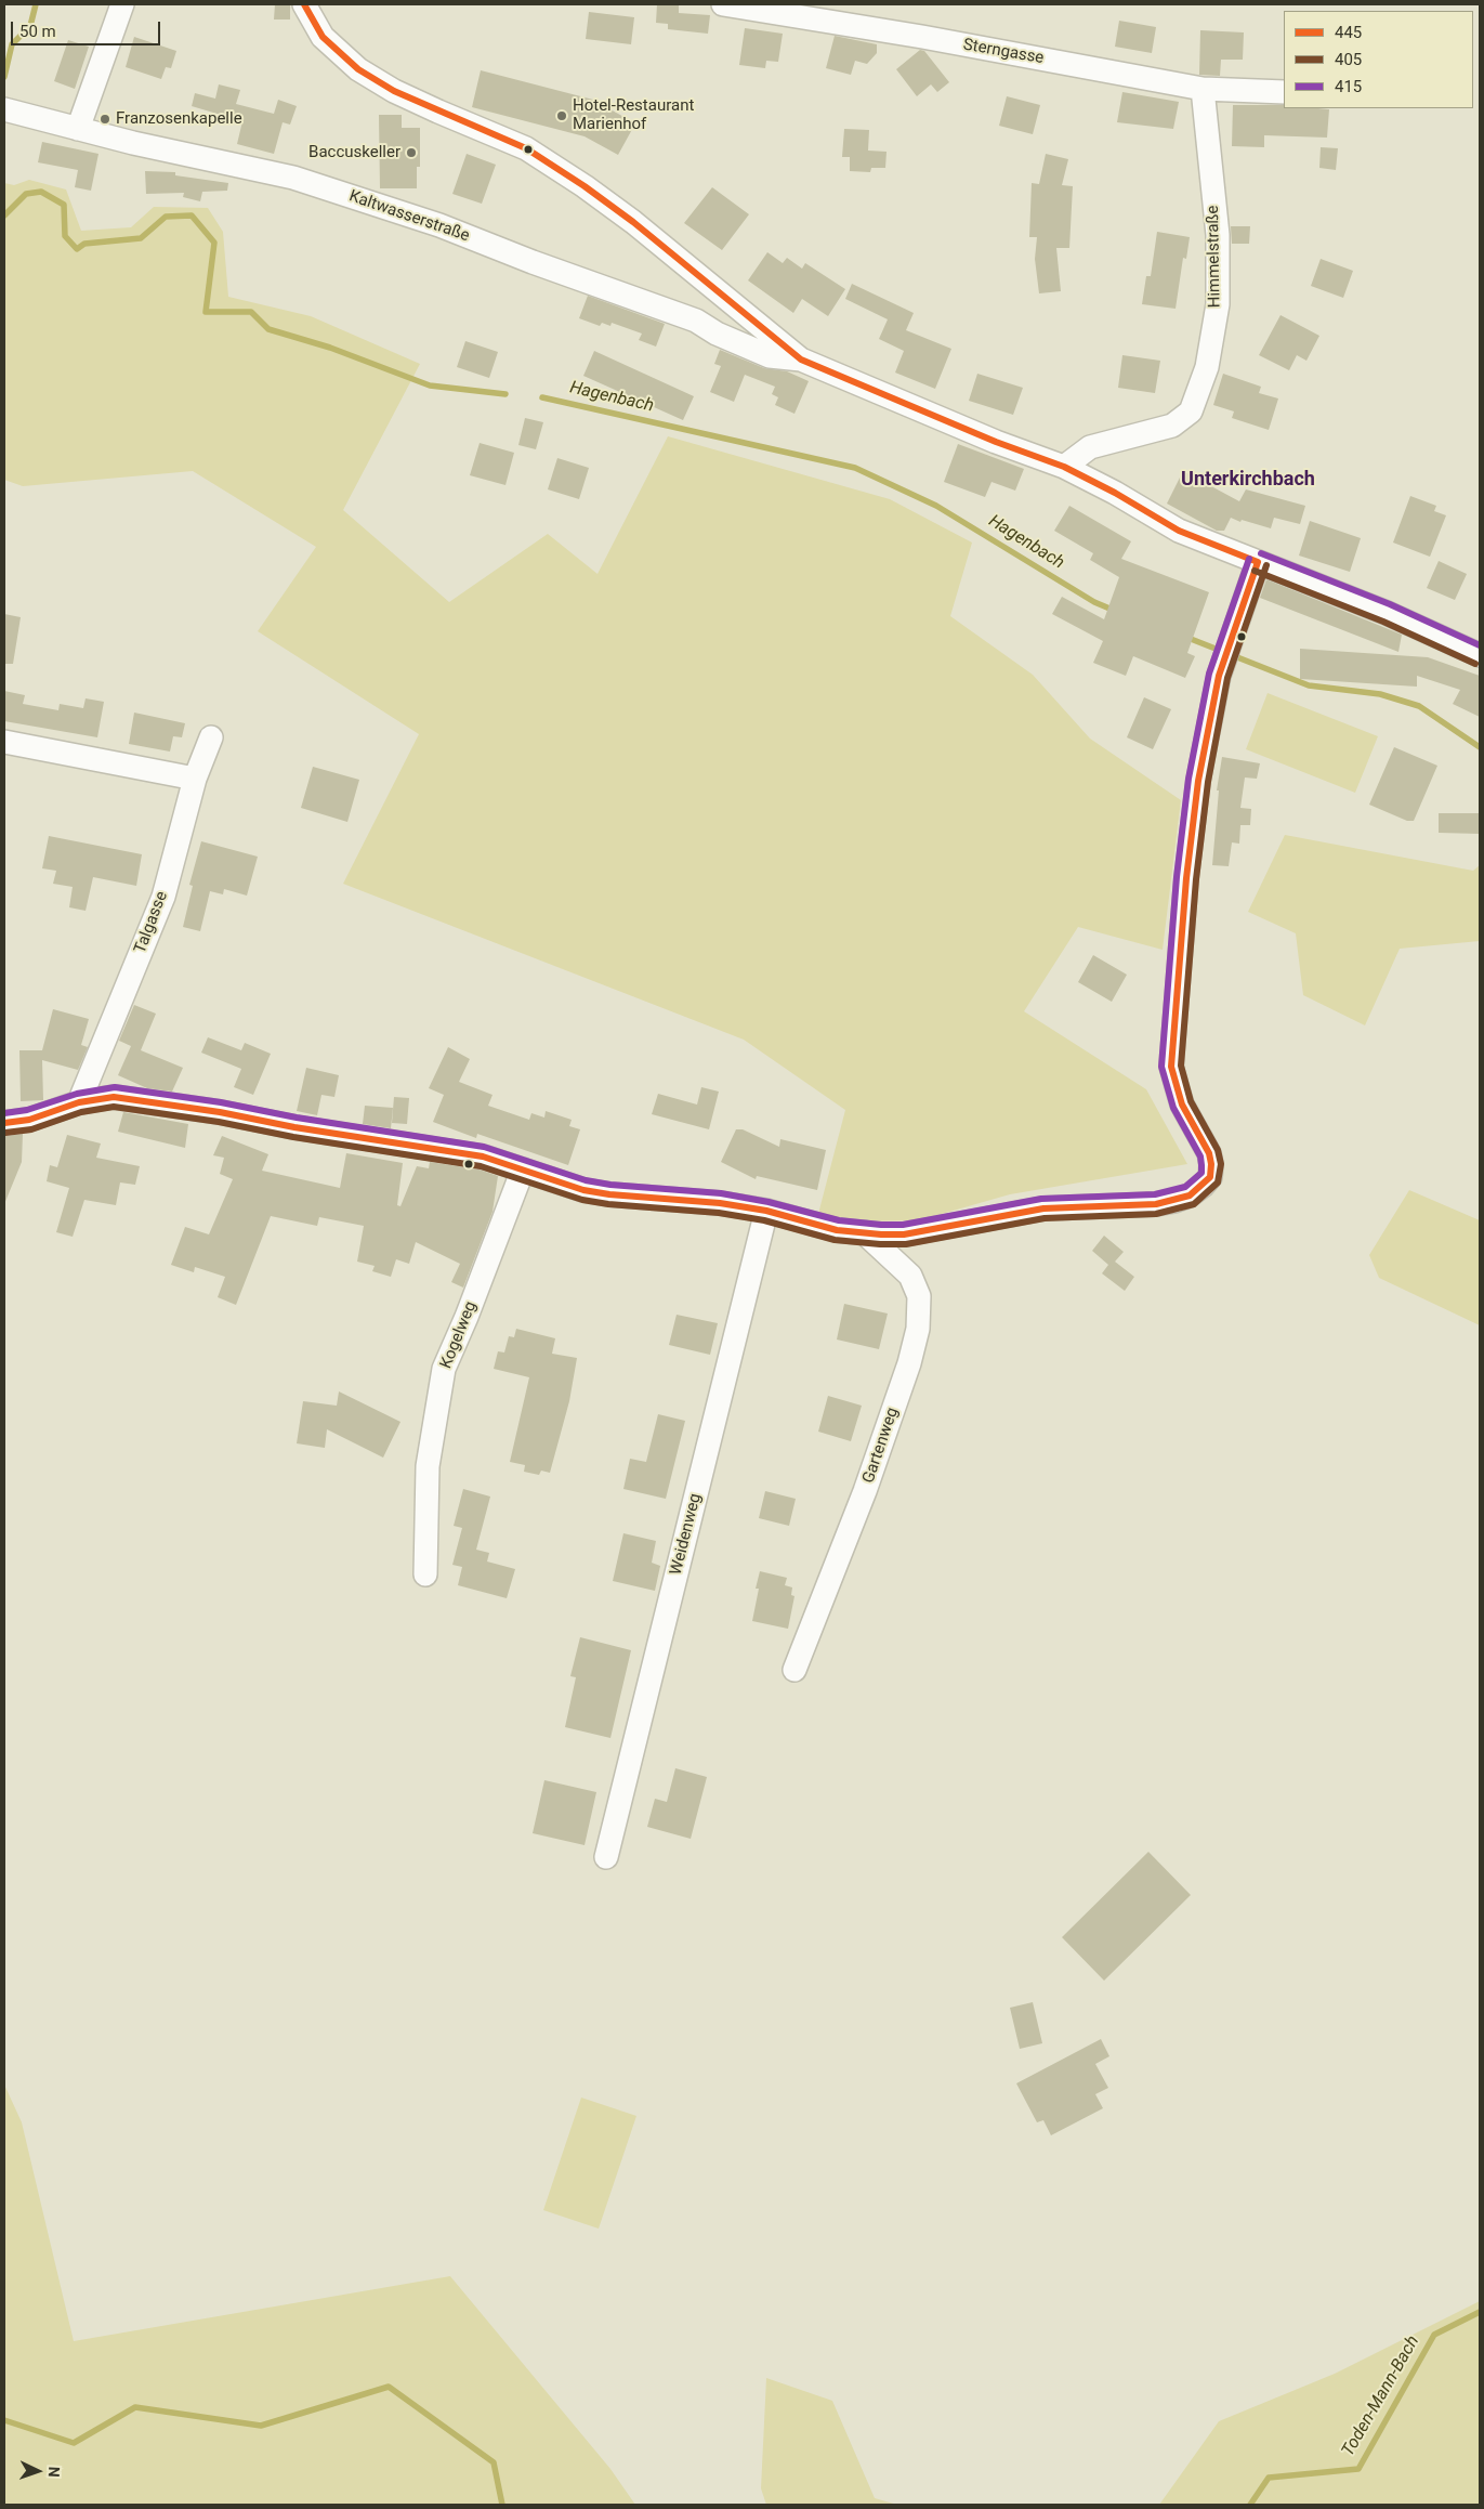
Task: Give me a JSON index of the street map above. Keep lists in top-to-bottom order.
{
  "streets": {
    "street": [
      "Sterngasse",
      "Kaltwasserstraße",
      "Himmelstraße",
      "Talgasse",
      "Kogelweg",
      "Gartenweg",
      "Weidenweg"
    ]
  },
  "crossings": [
    ["Sterngasse", "Himmelstraße"]
  ],
  "districts": ["Unterkirchbach"],
  "water": ["Hagenbach", "Toden-Mann-Bach"],
  "places": ["Hotel-Restaurant Marienhof", "Franzosenkapelle", "Baccuskeller"],
  "lines": ["transit line 445", "transit line 415", "transit line 405"],
  "legend": ["445", "405", "415"],
  "scale_bar": "50 m",
  "north": "right"
}
